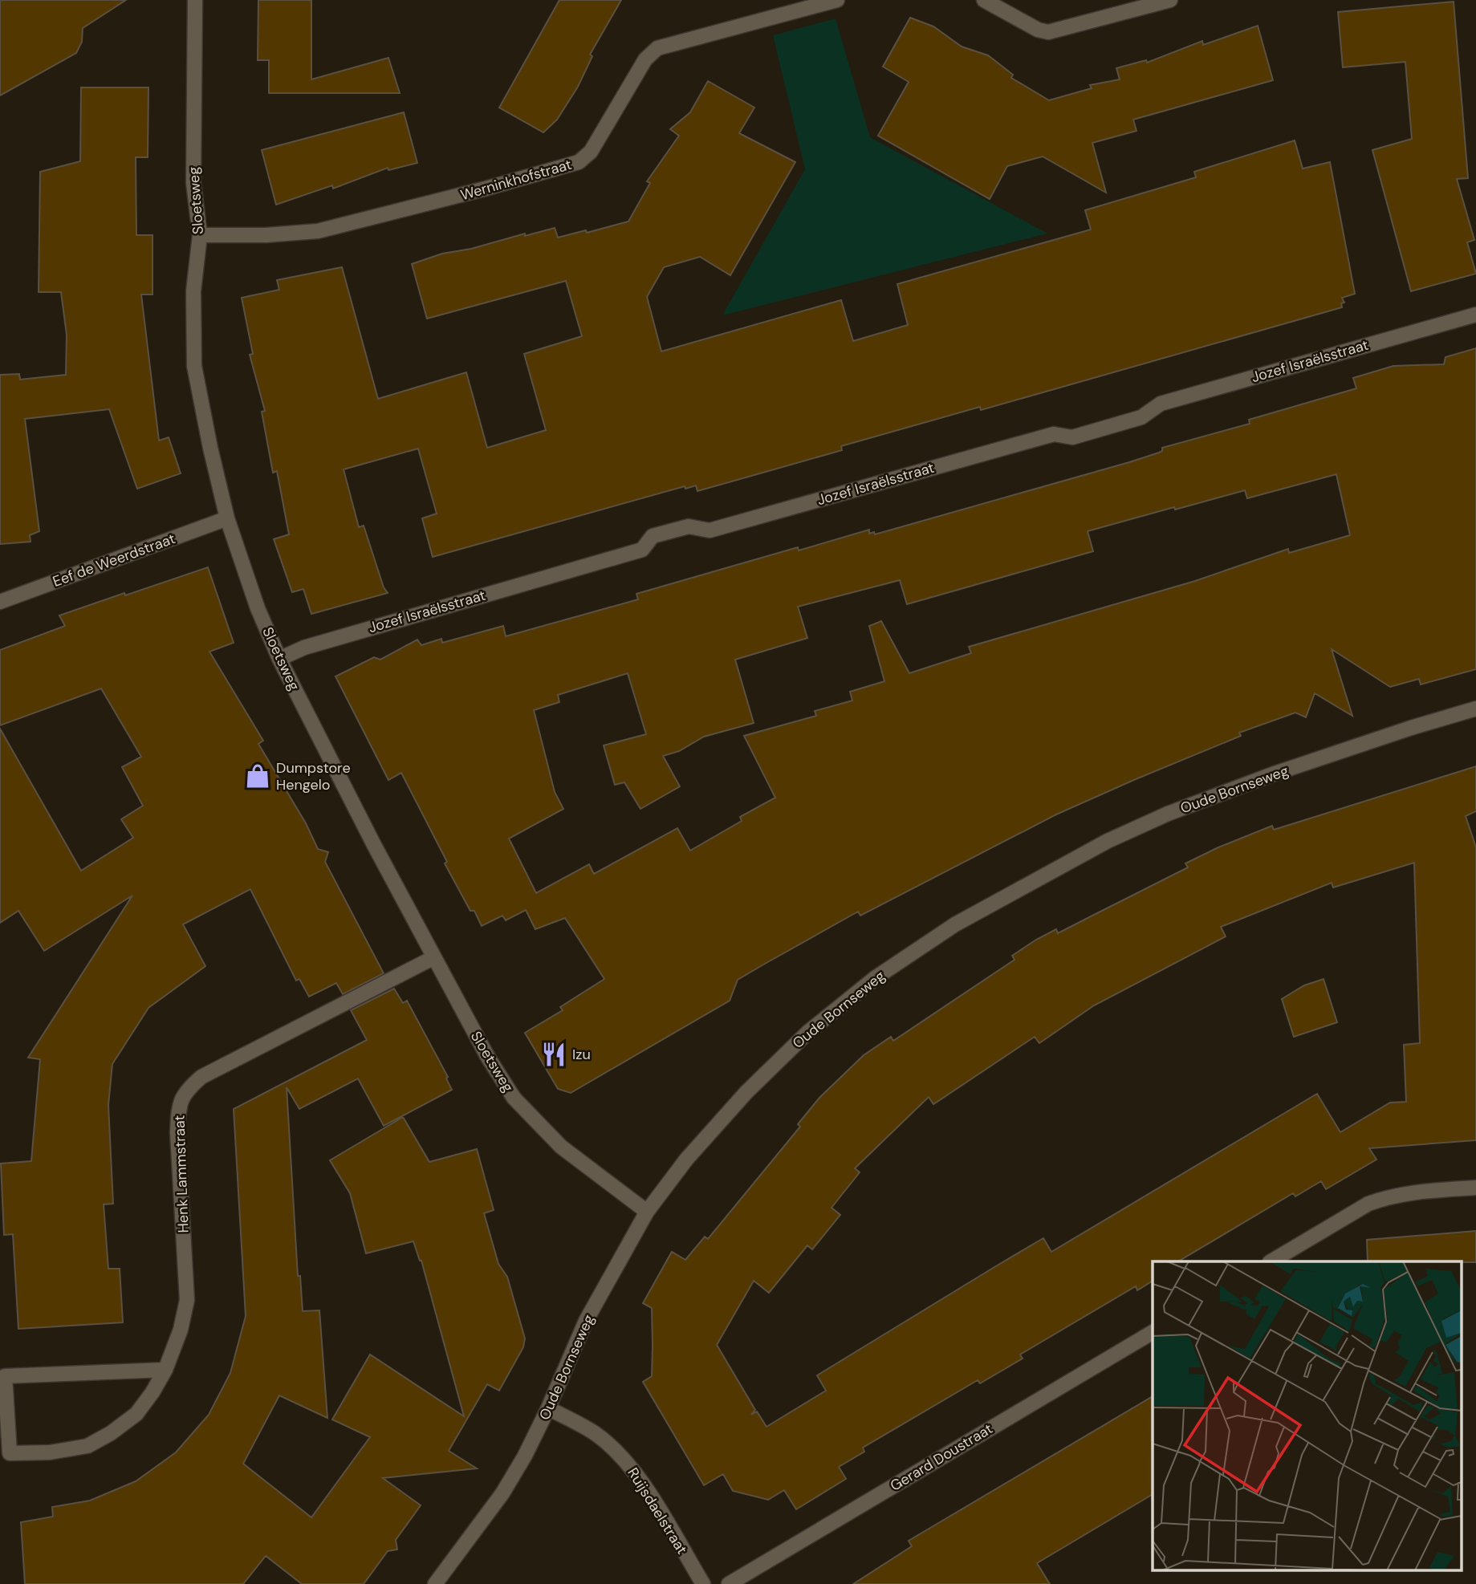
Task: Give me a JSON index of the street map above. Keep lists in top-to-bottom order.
{
  "streets": {
    "street": [
      "Werninkhofstraat",
      "Sloetsweg",
      "Jozef Israëlsstraat",
      "Eef de Weerdstraat",
      "Oude Bornseweg",
      "Henk Lammstraat",
      "Gerard Doustraat",
      "Ruijsdaelstraat"
    ]
  },
  "crossings": [
    ["Werninkhofstraat", "Sloetsweg"],
    ["Sloetsweg", "Jozef Israëlsstraat"],
    ["Sloetsweg", "Eef de Weerdstraat"],
    ["Sloetsweg", "Oude Bornseweg"],
    ["Sloetsweg", "Henk Lammstraat"],
    ["Oude Bornseweg", "Ruijsdaelstraat"]
  ],
  "places": {
    "shop": ["Dumpstore Hengelo"],
    "restaurant": ["Izu"]
  }
}
